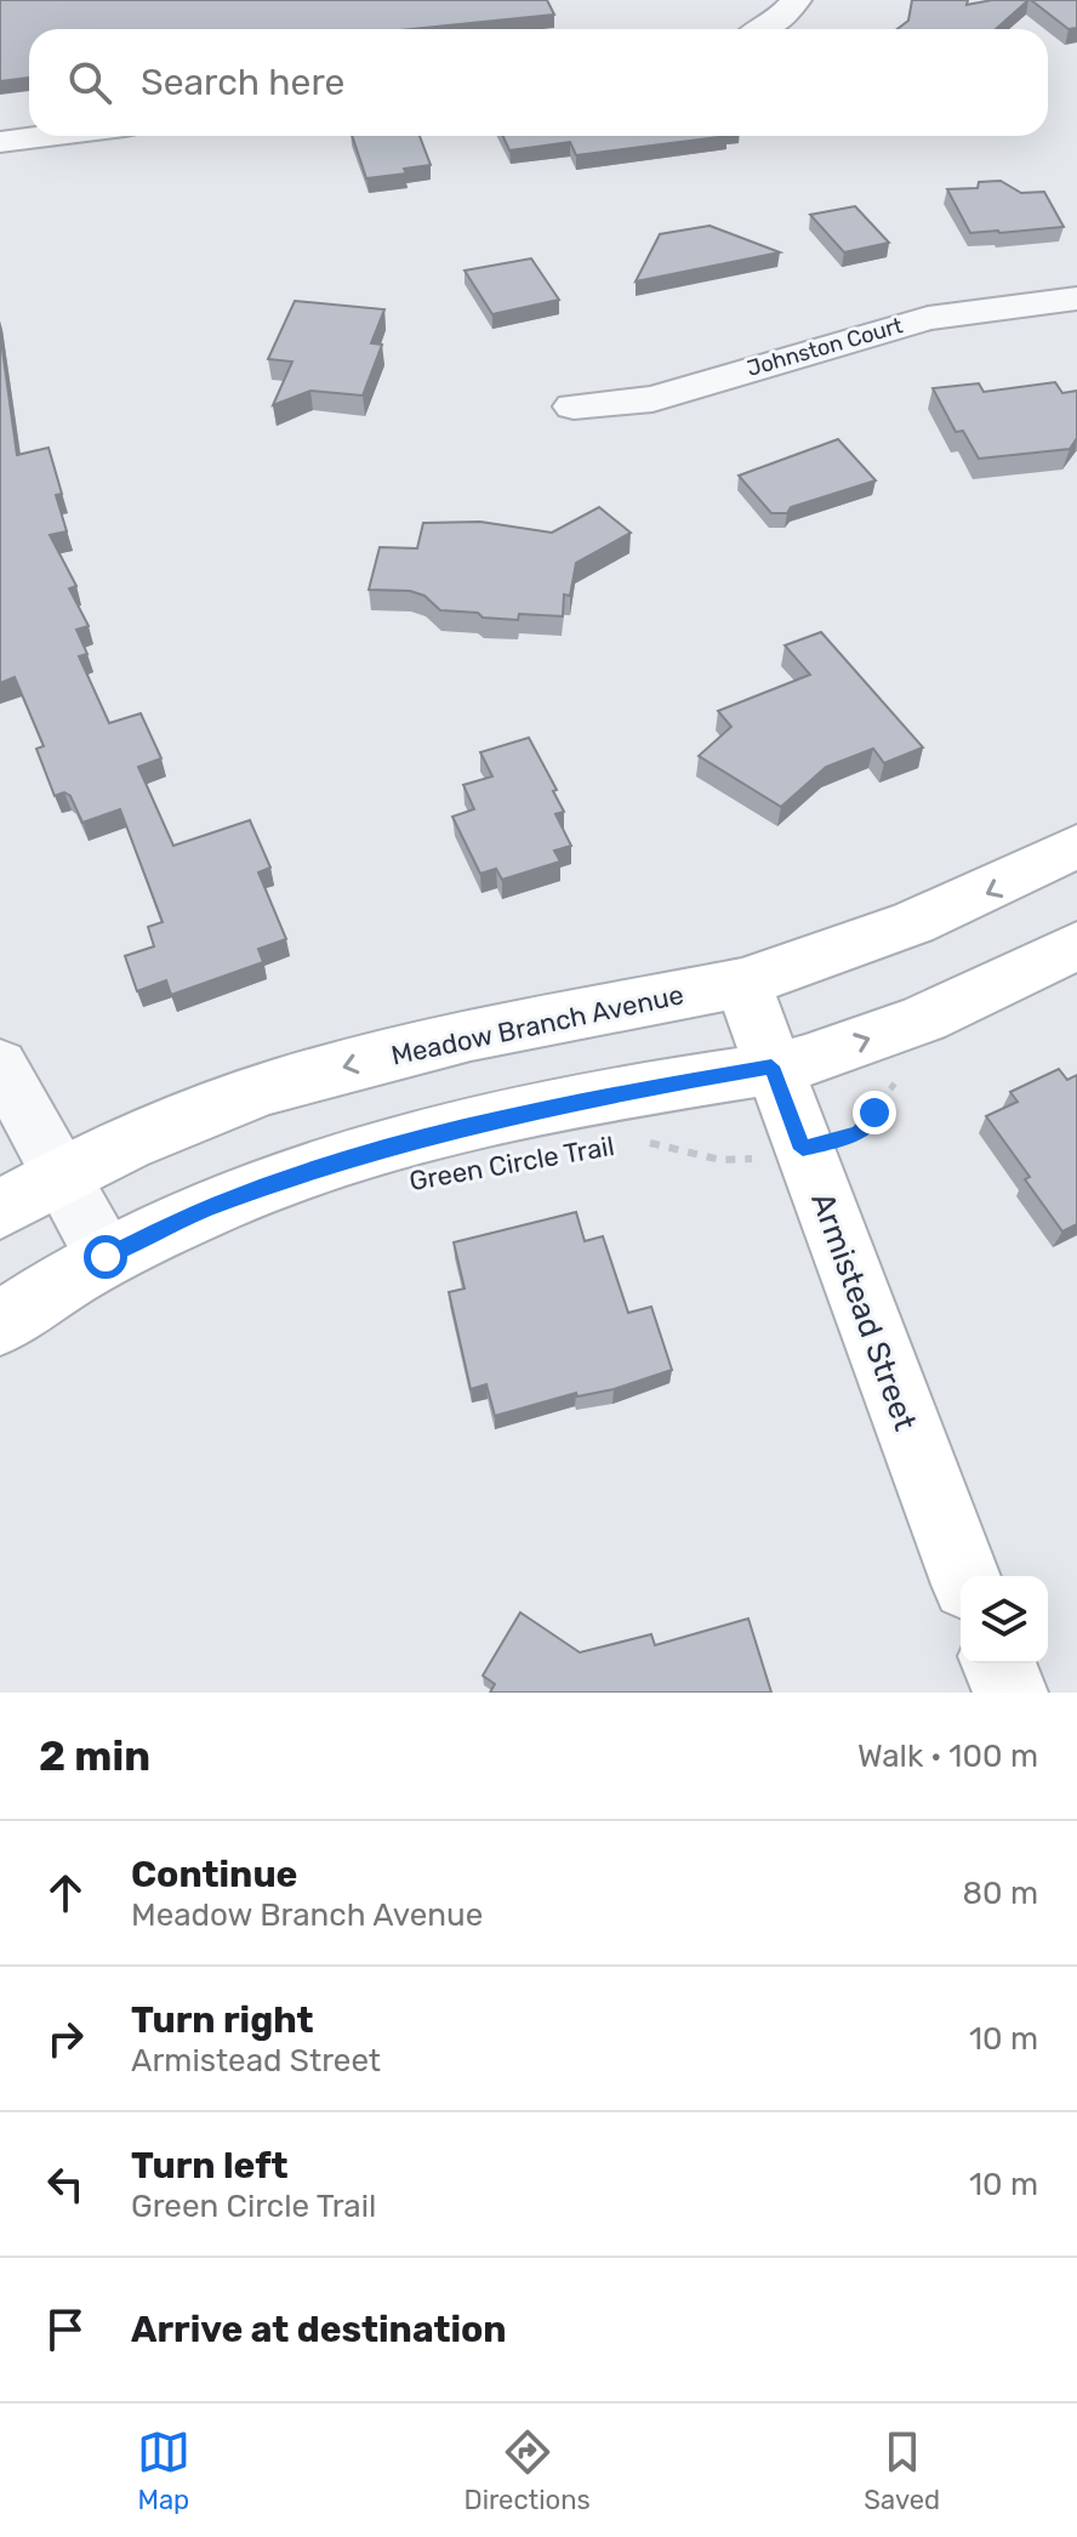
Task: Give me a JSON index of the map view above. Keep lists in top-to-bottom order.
{
  "streets": {
    "main road": ["Meadow Branch Avenue", "Armistead Street"],
    "street": ["Johnston Court"],
    "path": ["Green Circle Trail"]
  },
  "crossings": [
    ["Meadow Branch Avenue", "Armistead Street"],
    ["Green Circle Trail", "Armistead Street"]
  ],
  "page": {
    "search": "Search here",
    "heading": ["2 min", "Walk · 100 m"],
    "list": [
      ["Continue", "Meadow Branch Avenue", "80 m"],
      ["Turn right", "Armistead Street", "10 m"],
      ["Turn left", "Green Circle Trail", "10 m"],
      "Arrive at destination"
    ],
    "nav": ["Map", "Directions", "Saved"]
  }
}
